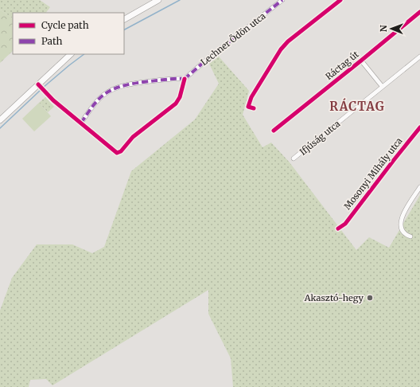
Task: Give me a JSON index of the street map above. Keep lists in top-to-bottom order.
{
  "streets": {
    "street": [
      "Lechner Ödön utca",
      "Ráctag út",
      "Ifjúság utca",
      "Mosonyi Mihály utca"
    ]
  },
  "districts": ["RÁCTAG"],
  "places": ["Akasztó-hegy"],
  "legend": ["Cycle path", "Path"],
  "north": "left"
}
